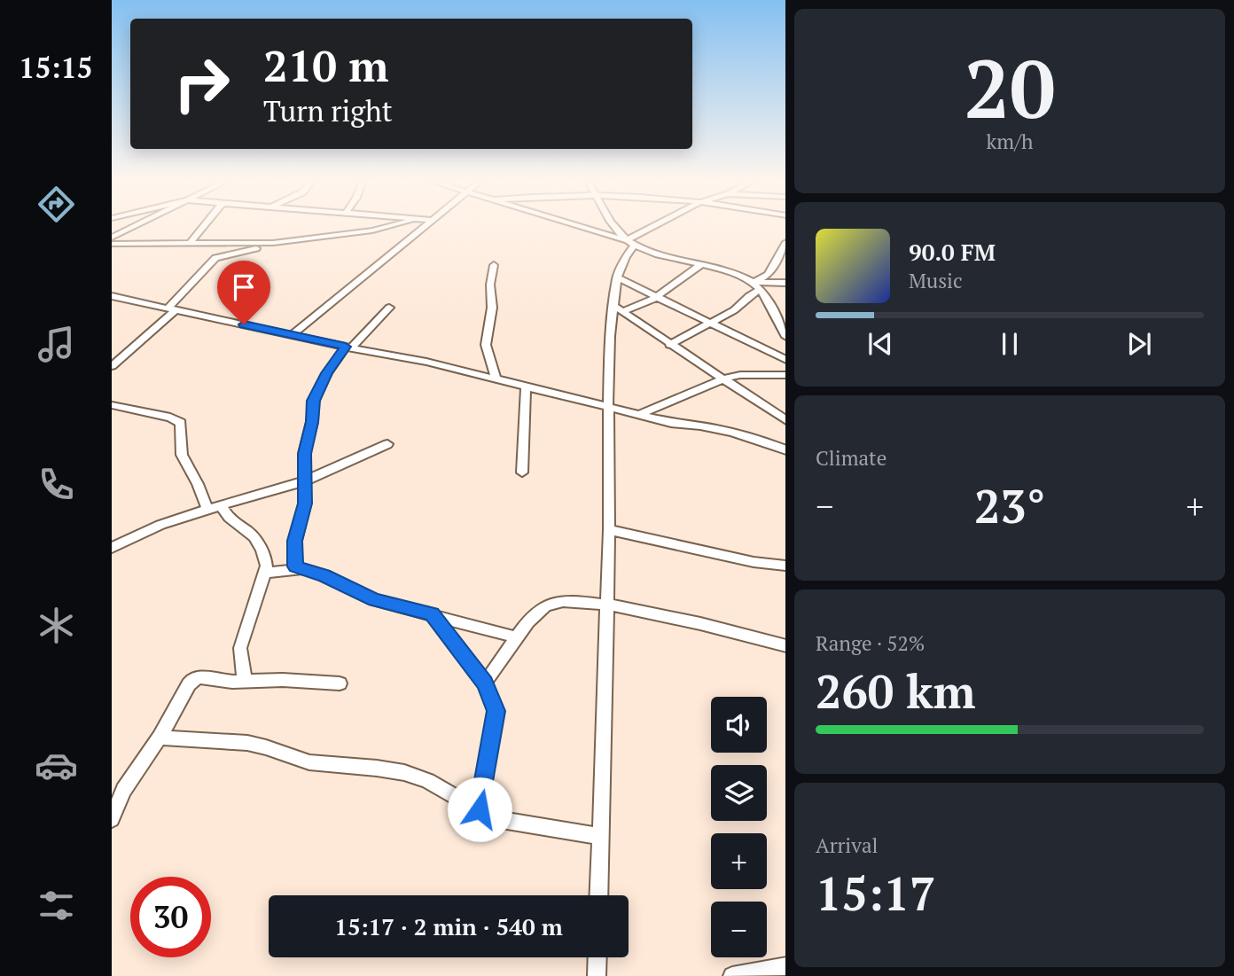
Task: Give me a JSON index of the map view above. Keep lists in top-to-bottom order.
{
  "page": {
    "tabs": "15:15",
    "tile": [
      ["20", "km/h"],
      "Climate",
      ["Range · 52%", "260 km"],
      ["Arrival", "15:17"]
    ],
    "turn": ["210 m", "Turn right"],
    "song": ["90.0 FM", "Music"],
    "heat": ["−", "23°", "+"],
    "map_buttons": ["+", "−"],
    "limit": "30",
    "trip": "15:17 · 2 min · 540 m"
  }
}
